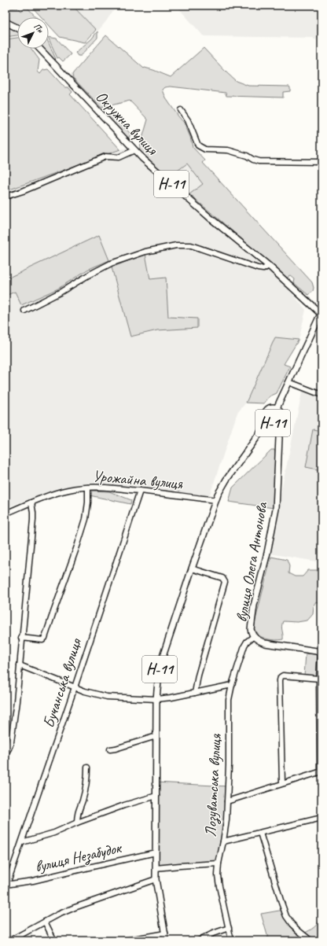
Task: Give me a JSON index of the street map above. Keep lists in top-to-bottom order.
{
  "streets": {
    "main road": ["Окружна вулиця", "Н-11", "вулиця Олега Антонова"],
    "street": [
      "Урожайна вулиця",
      "Бучанська вулиця",
      "Лозуватська вулиця",
      "вулиця Незабудок"
    ]
  },
  "crossings": [
    ["Окружна вулиця", "Н-11"],
    ["Н-11", "Урожайна вулиця"],
    ["Н-11", "вулиця Олега Антонова"],
    ["Н-11", "вулиця Незабудок"],
    ["Урожайна вулиця", "Бучанська вулиця"],
    ["вулиця Олега Антонова", "Лозуватська вулиця"],
    ["Бучанська вулиця", "вулиця Незабудок"]
  ],
  "north": "top right"
}
